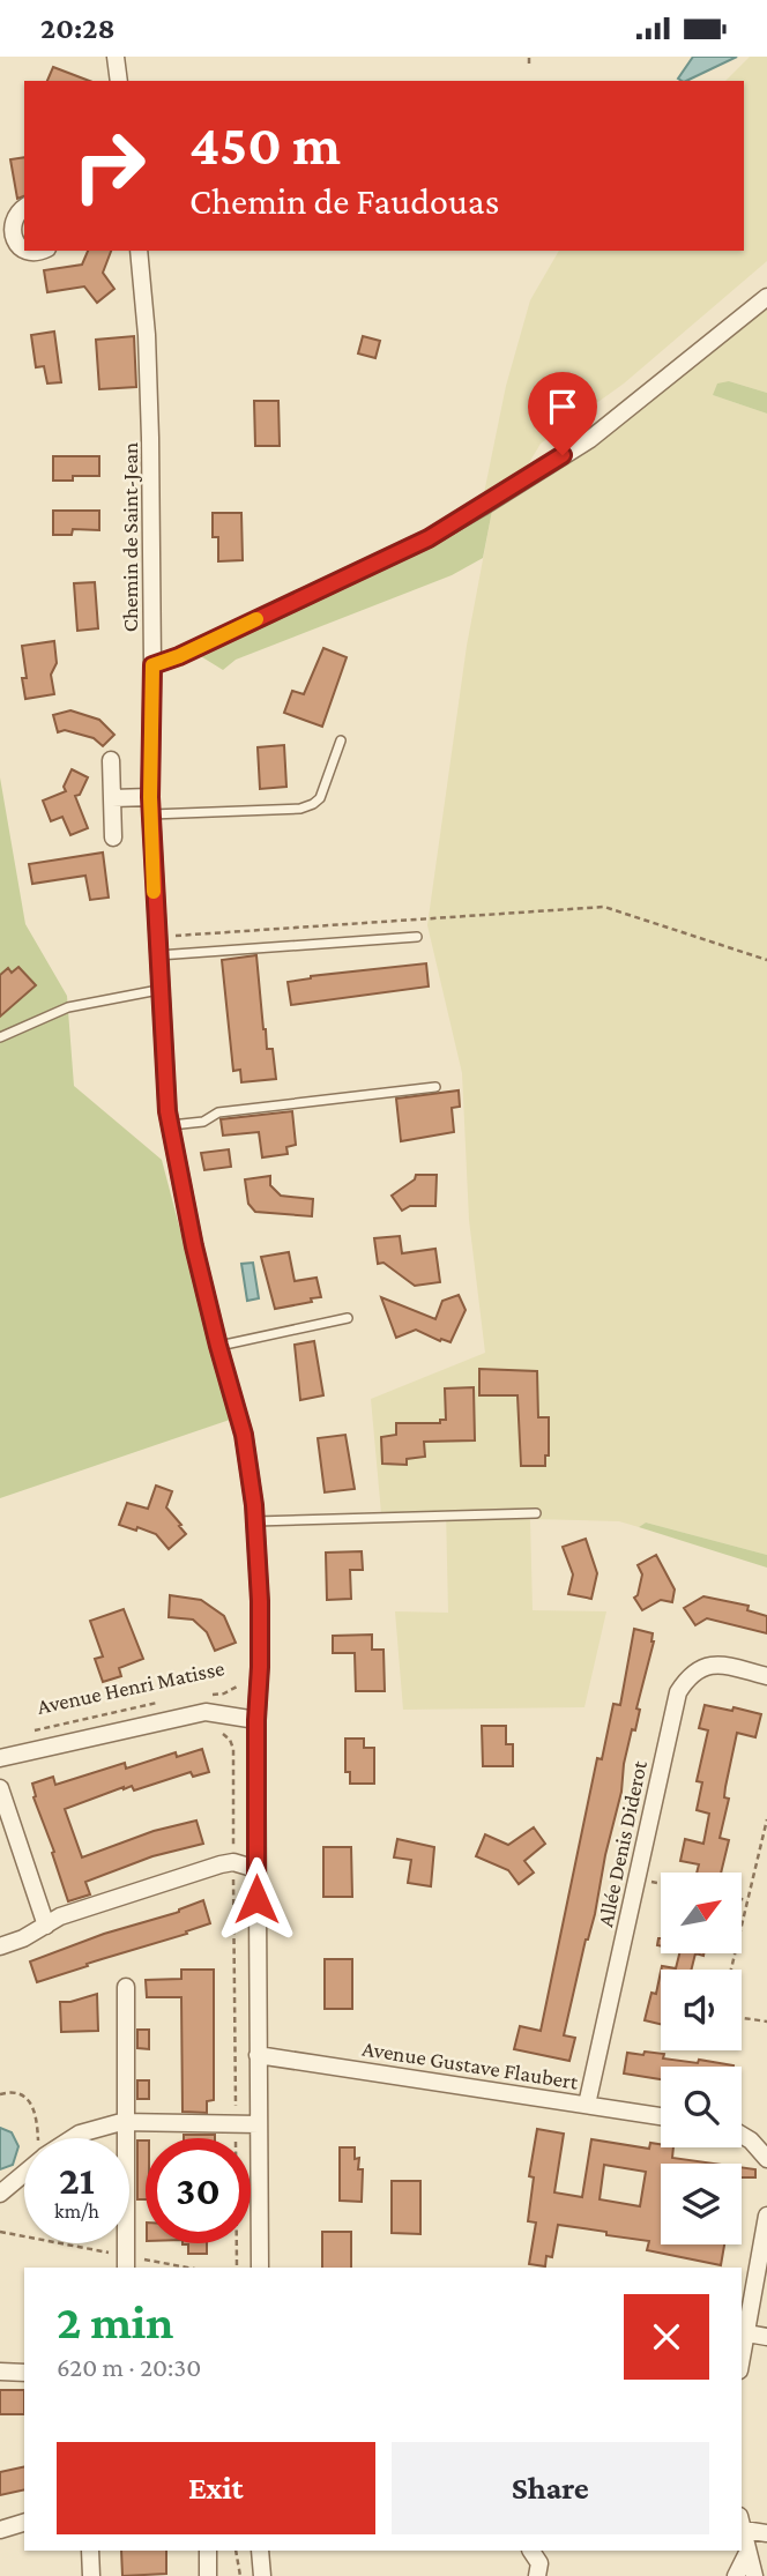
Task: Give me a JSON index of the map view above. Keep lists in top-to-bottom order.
{
  "streets": {
    "street": [
      "Chemin de Saint-Jean",
      "Avenue Henri Matisse",
      "Allée Denis Diderot",
      "Avenue Gustave Flaubert"
    ]
  },
  "crossings": [
    ["Chemin de Saint-Jean", "Avenue Henri Matisse"],
    ["Chemin de Saint-Jean", "Avenue Gustave Flaubert"],
    ["Allée Denis Diderot", "Avenue Gustave Flaubert"]
  ],
  "north": "top right",
  "page": {
    "status": "20:28",
    "turn": ["450 m", "Chemin de Faudouas"],
    "speed": "21 km/h",
    "limit": "30",
    "heading": ["2 min", "620 m · 20:30"],
    "buttons": ["Exit", "Share"]
  }
}
